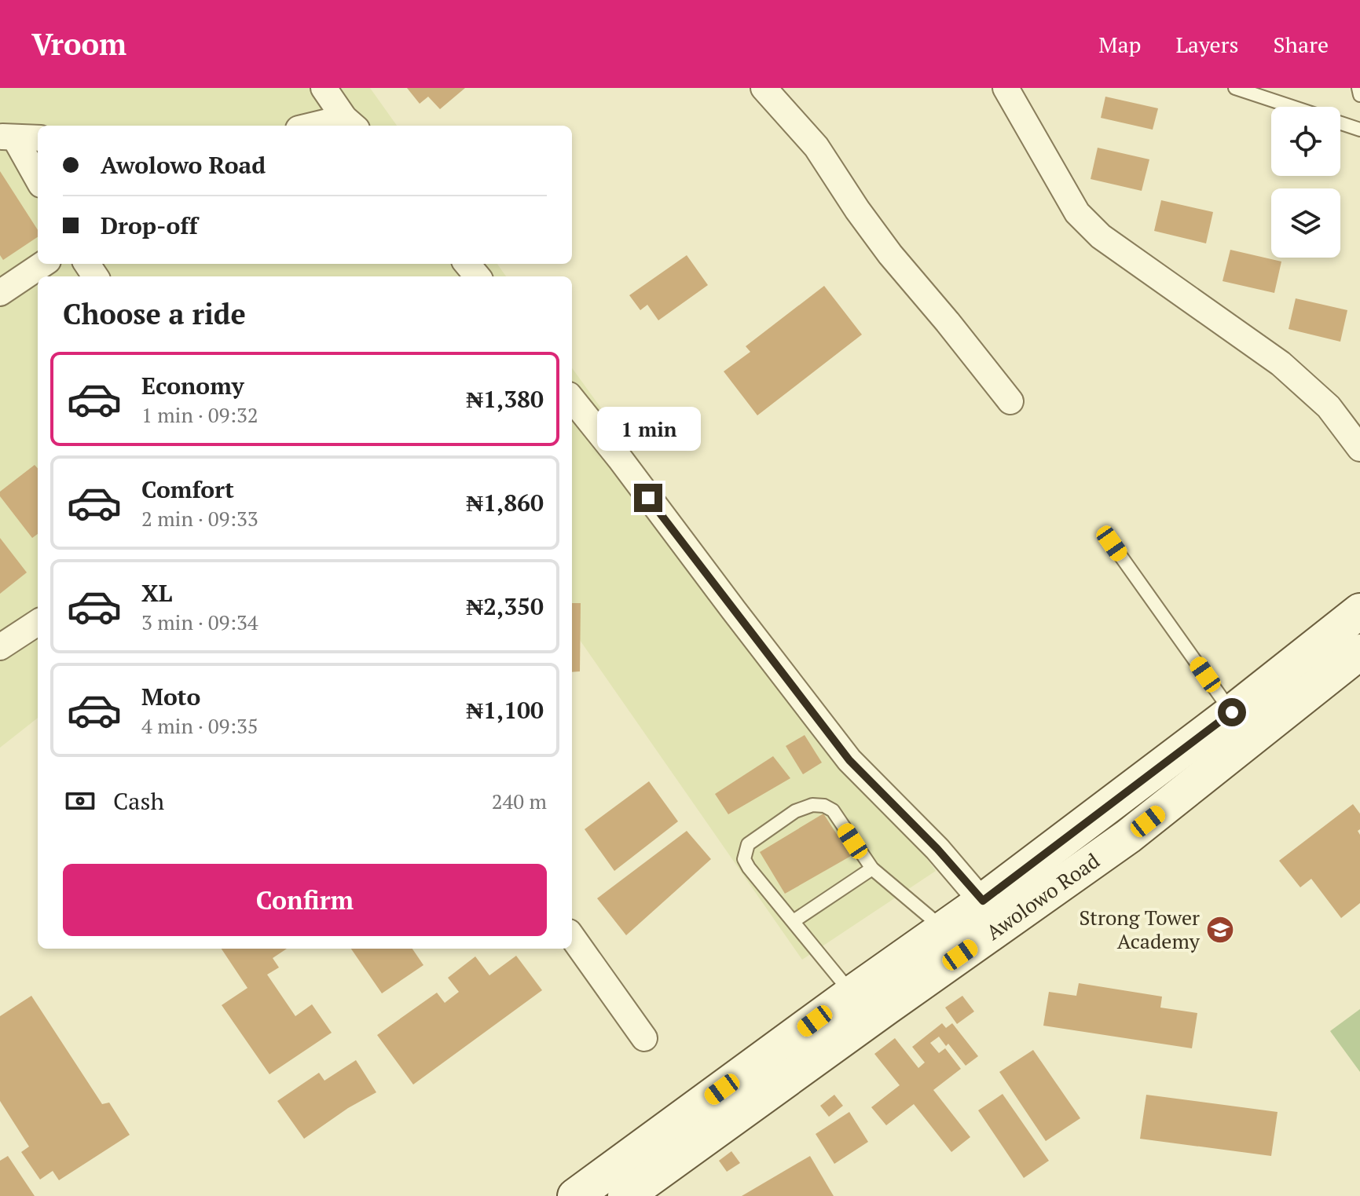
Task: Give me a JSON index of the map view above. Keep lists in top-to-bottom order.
{
  "streets": {
    "main road": ["Awolowo Road"]
  },
  "places": {
    "school or university": ["Strong Tower Academy"]
  },
  "page": {
    "header": "Vroom",
    "nav": ["Map", "Layers", "Share"],
    "banner": ["Awolowo Road", "Drop-off"],
    "heading": "Choose a ride",
    "list": [
      {
        "name": "Economy",
        "note": "1 min · 09:32",
        "value": "₦1,380"
      },
      {
        "name": "Comfort",
        "note": "2 min · 09:33",
        "value": "₦1,860"
      },
      {
        "name": "XL",
        "note": "3 min · 09:34",
        "value": "₦2,350"
      },
      {
        "name": "Moto",
        "note": "4 min · 09:35",
        "value": "₦1,100"
      }
    ],
    "bubble": "1 min",
    "pay": ["Cash", "240 m"],
    "buttons": "Confirm"
  }
}
